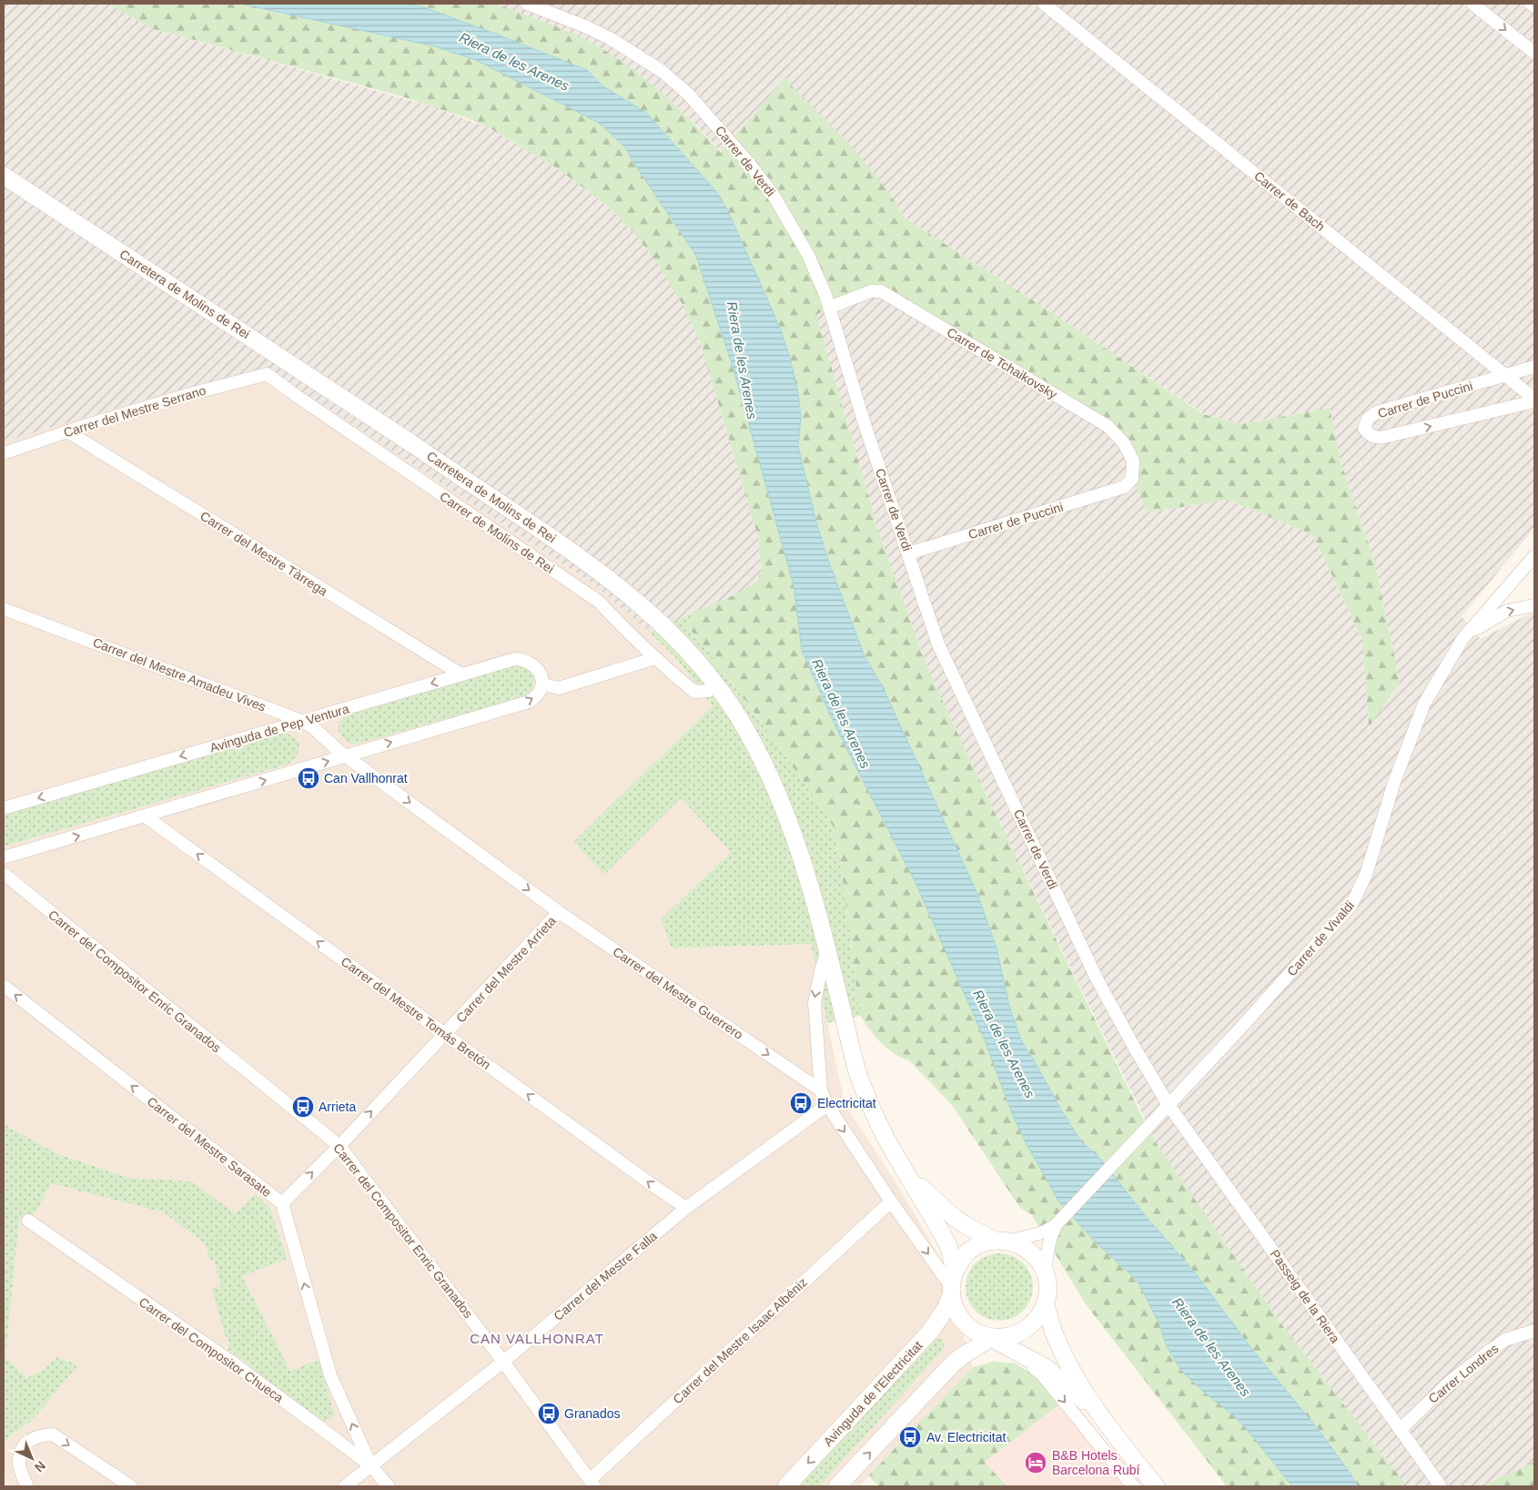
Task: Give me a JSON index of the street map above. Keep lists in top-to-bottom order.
{
  "streets": {
    "main road": ["Carretera de Molins de Rei", "Avinguda de l'Electricitat"],
    "street": [
      "Carrer de Verdi",
      "Carrer de Bach",
      "Carrer de Tchaikovsky",
      "Carrer de Puccini",
      "Carrer del Mestre Serrano",
      "Carrer de Molins de Rei",
      "Carrer del Mestre Tàrrega",
      "Carrer del Mestre Amadeu Vives",
      "Avinguda de Pep Ventura",
      "Carrer de Vivaldi",
      "Carrer del Mestre Arrieta",
      "Carrer del Compositor Enric Granados",
      "Carrer del Mestre Guerrero",
      "Carrer del Mestre Tomás Bretón",
      "Carrer del Mestre Sarasate",
      "Carrer del Mestre Falla",
      "Passeig de la Riera",
      "Carrer del Mestre Isaac Albéniz",
      "Carrer del Compositor Chueca",
      "Carrer Londres"
    ]
  },
  "crossings": [
    ["Carrer de Verdi", "Carrer de Tchaikovsky"],
    ["Carrer de Verdi", "Carrer de Puccini"],
    ["Carrer de Verdi", "Carrer de Vivaldi"],
    ["Carrer de Verdi", "Passeig de la Riera"],
    ["Carrer de Bach", "Carrer de Puccini"],
    ["Carretera de Molins de Rei", "Carrer de Molins de Rei"],
    ["Carretera de Molins de Rei", "Carrer de Vivaldi"],
    ["Carretera de Molins de Rei", "Avinguda de l'Electricitat"],
    ["Carrer de Tchaikovsky", "Carrer de Puccini"],
    ["Carrer del Mestre Serrano", "Carrer de Molins de Rei"],
    ["Carrer del Mestre Serrano", "Carrer del Mestre Tàrrega"],
    ["Carrer del Mestre Tàrrega", "Avinguda de Pep Ventura"],
    ["Carrer del Mestre Amadeu Vives", "Avinguda de Pep Ventura"],
    ["Carrer del Mestre Amadeu Vives", "Carrer del Mestre Guerrero"],
    ["Carrer de Vivaldi", "Passeig de la Riera"],
    ["Carrer de Vivaldi", "Avinguda de l'Electricitat"],
    ["Carrer del Mestre Arrieta", "Carrer del Compositor Enric Granados"],
    ["Carrer del Mestre Arrieta", "Carrer del Mestre Guerrero"],
    ["Carrer del Mestre Arrieta", "Carrer del Mestre Tomás Bretón"],
    ["Carrer del Mestre Arrieta", "Carrer del Mestre Sarasate"],
    ["Carrer del Compositor Enric Granados", "Carrer del Mestre Falla"],
    ["Carrer del Compositor Enric Granados", "Carrer del Mestre Isaac Albéniz"],
    ["Carrer del Mestre Tomás Bretón", "Carrer del Mestre Falla"],
    ["Carrer del Mestre Sarasate", "Carrer del Mestre Falla"],
    ["Carrer del Mestre Sarasate", "Carrer del Compositor Chueca"],
    ["Carrer del Mestre Falla", "Carrer del Compositor Chueca"],
    ["Passeig de la Riera", "Carrer Londres"]
  ],
  "one_way": [
    "Carrer del Mestre Arrieta",
    "Carrer del Mestre Guerrero",
    "Carrer del Mestre Tomás Bretón",
    "Carrer del Mestre Sarasate"
  ],
  "districts": ["CAN VALLHONRAT"],
  "water": ["Riera de les Arenes"],
  "places": {
    "bus stop": [
      "Can Vallhonrat",
      "Electricitat",
      "Arrieta",
      "Granados",
      "Av. Electricitat"
    ],
    "hotel": ["B&B Hotels Barcelona Rubí"]
  },
  "north": "bottom right"
}
